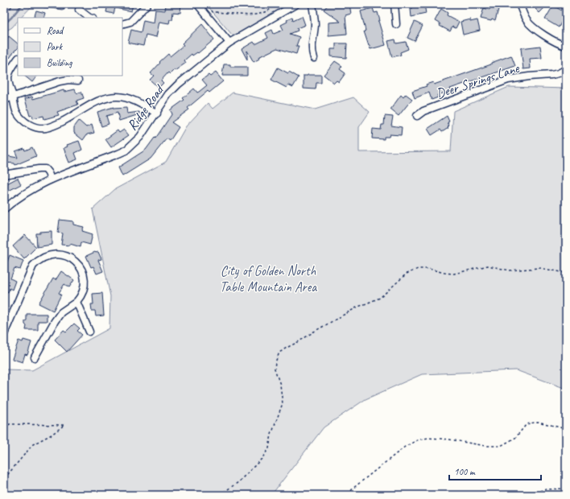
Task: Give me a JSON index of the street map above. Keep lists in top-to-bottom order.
{
  "streets": {
    "street": ["Deer Springs Lane", "Ridge Road"]
  },
  "parks": ["City of Golden North Table Mountain Area"],
  "legend": ["Road", "Park", "Building"],
  "scale_bar": "100 m"
}
